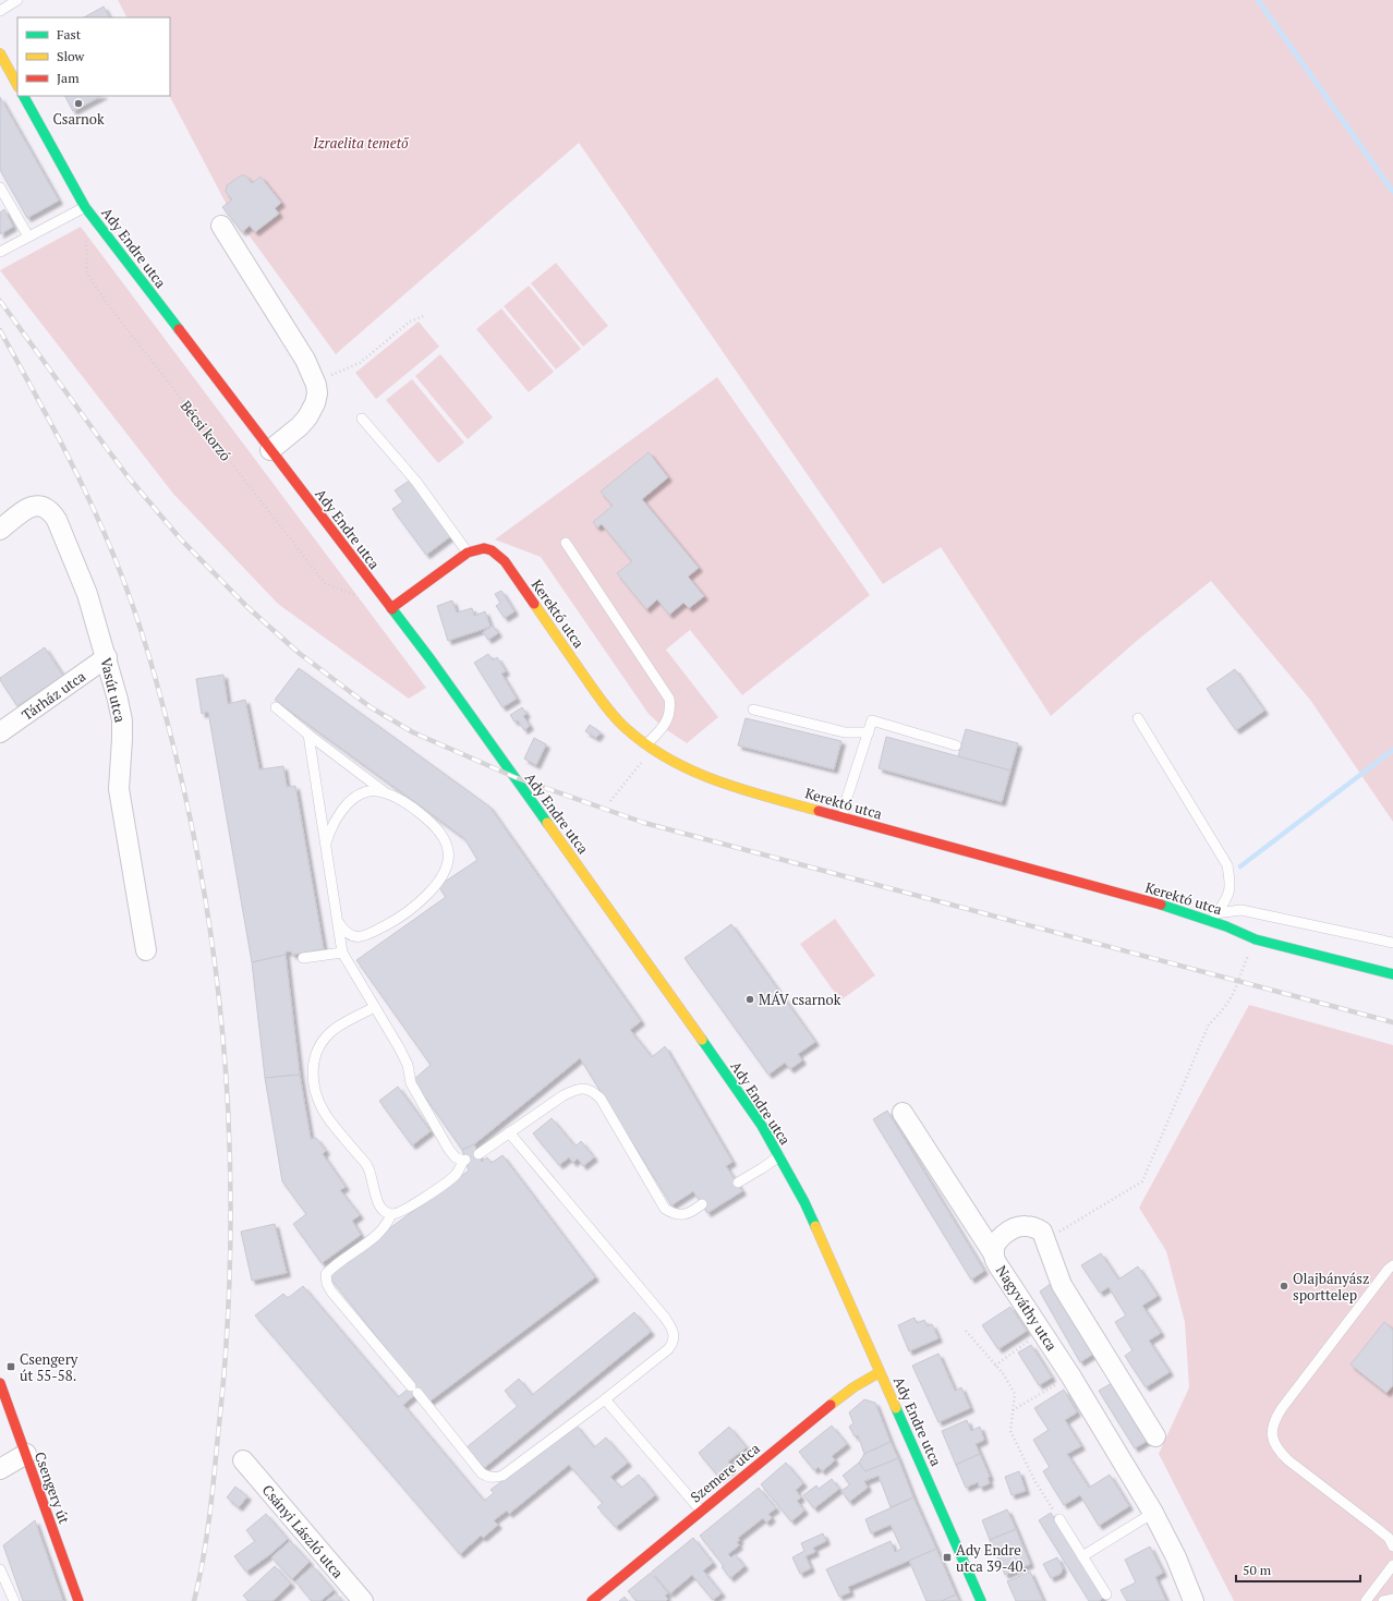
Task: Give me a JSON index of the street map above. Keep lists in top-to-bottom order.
{
  "streets": {
    "street": [
      "Ady Endre utca",
      "Kerektó utca",
      "Vasút utca",
      "Tárház utca",
      "Nagyváthy utca",
      "Szemere utca",
      "Csengery út",
      "Csányi László utca"
    ],
    "path": ["Bécsi korzó"]
  },
  "crossings": [
    ["Ady Endre utca", "Kerektó utca"],
    ["Ady Endre utca", "Szemere utca"],
    ["Vasút utca", "Tárház utca"]
  ],
  "parks": ["Izraelita temető"],
  "places": {
    "other": ["Csarnok", "MÁV csarnok", "Olajbányász sporttelep"],
    "transit": ["Csengery út 55-58.", "Ady Endre utca 39-40."]
  },
  "legend": ["Fast", "Slow", "Jam"],
  "scale_bar": "50 m"
}
